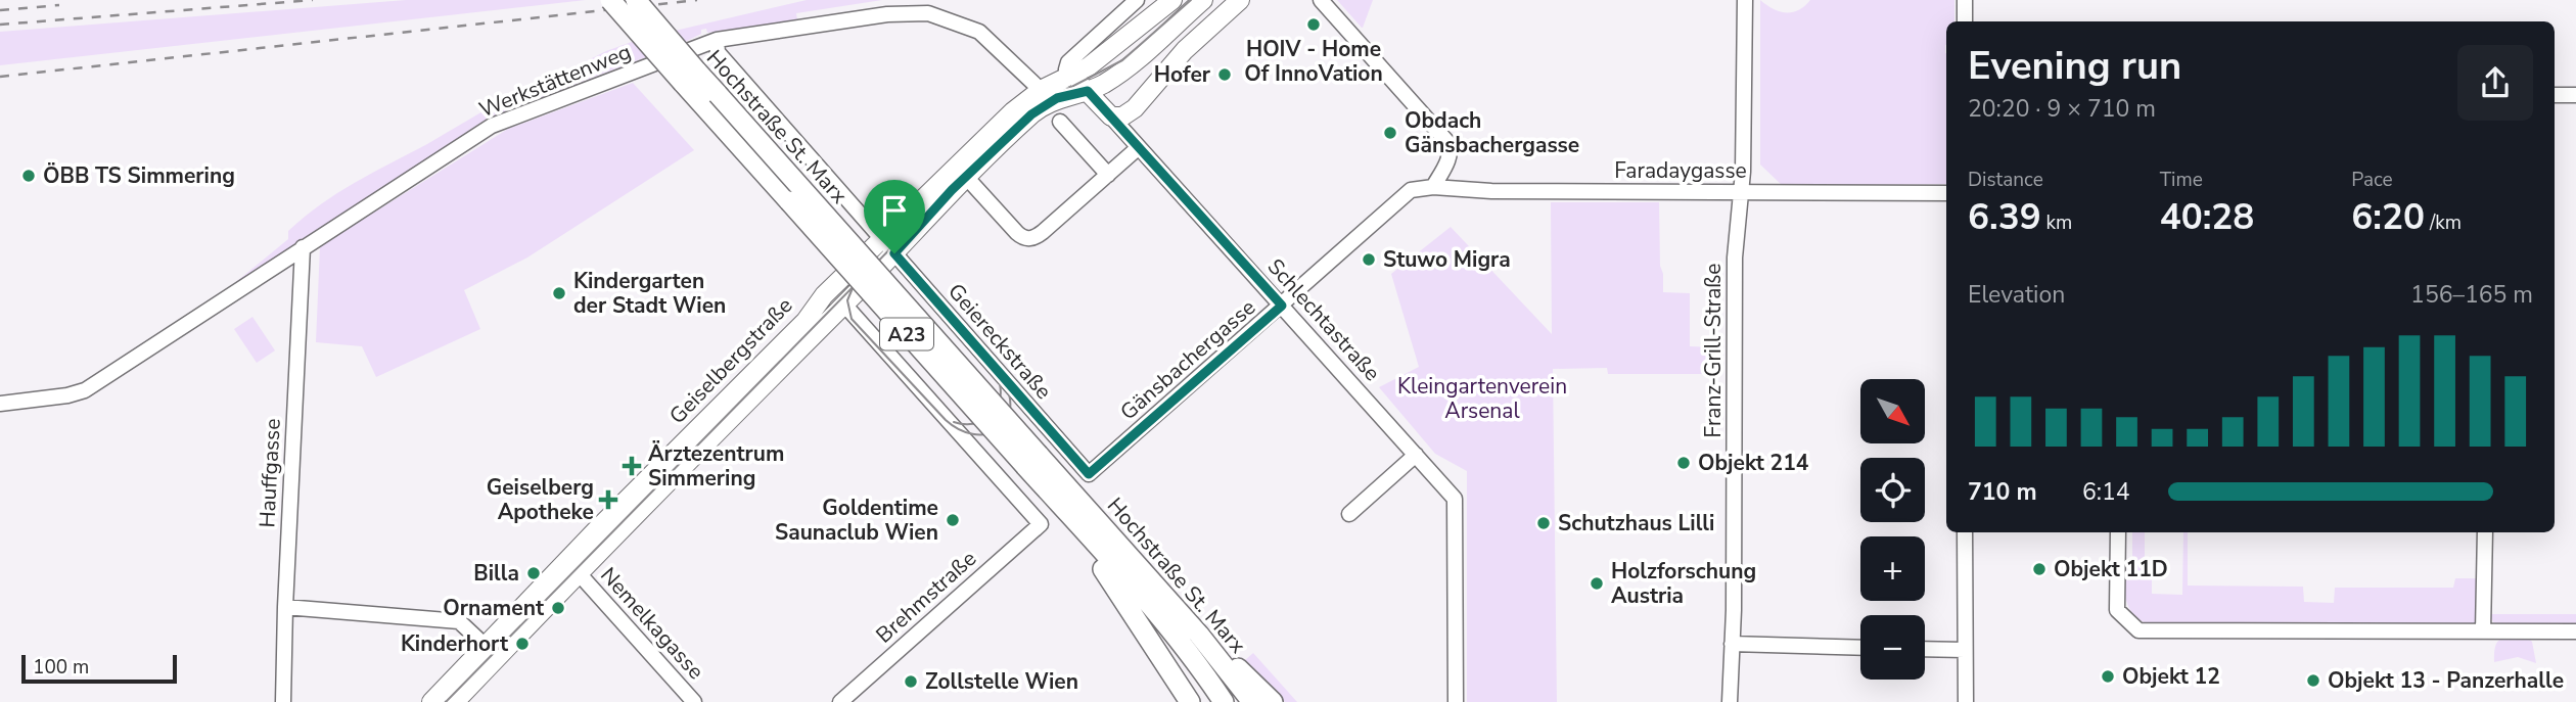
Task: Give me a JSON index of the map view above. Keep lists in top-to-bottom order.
{
  "streets": {
    "highway": ["Hochstraße St. Marx", "A23"],
    "main road": ["Geiselbergstraße"],
    "street": [
      "Werkstättenweg",
      "Faradaygasse",
      "Schlechtastraße",
      "Geiereckstraße",
      "Franz-Grill-Straße",
      "Gänsbachergasse",
      "Hauffgasse",
      "Brehmstraße",
      "Nemelkagasse"
    ]
  },
  "crossings": [
    ["Werkstättenweg", "Geiereckstraße"],
    ["Werkstättenweg", "Geiselbergstraße"],
    ["Werkstättenweg", "Hauffgasse"],
    ["Faradaygasse", "Franz-Grill-Straße"],
    ["Faradaygasse", "Gänsbachergasse"],
    ["Schlechtastraße", "Gänsbachergasse"],
    ["Geiereckstraße", "Gänsbachergasse"],
    ["Geiereckstraße", "Geiselbergstraße"],
    ["Geiselbergstraße", "Brehmstraße"],
    ["Geiselbergstraße", "Nemelkagasse"]
  ],
  "parks": ["Kleingartenverein Arsenal"],
  "places": {
    "other": [
      "HOIV - Home Of InnoVation",
      "Hofer",
      "Obdach Gänsbachergasse",
      "ÖBB TS Simmering",
      "Stuwo Migra",
      "Kindergarten der Stadt Wien",
      "Objekt 214",
      "Goldentime Saunaclub Wien",
      "Schutzhaus Lilli",
      "Objekt 11D",
      "Billa",
      "Holzforschung Austria",
      "Ornament",
      "Kinderhort",
      "Objekt 12",
      "Objekt 13 - Panzerhalle",
      "Zollstelle Wien"
    ],
    "health": ["Ärztezentrum Simmering", "Geiselberg Apotheke"]
  },
  "scale_bar": "100 m",
  "north": "bottom right",
  "page": {
    "heading": ["Evening run", "20:20 · 9 × 710 m"],
    "stats": [
      ["Distance", "6.39 km"],
      ["Time", "40:28"],
      ["Pace", "6:20 /km"]
    ],
    "chart": ["Elevation", "156–165 m"],
    "map_buttons": ["+", "−"],
    "list": [
      {
        "name": "710 m",
        "note": "6:14"
      }
    ],
    "scale": "100 m"
  }
}
